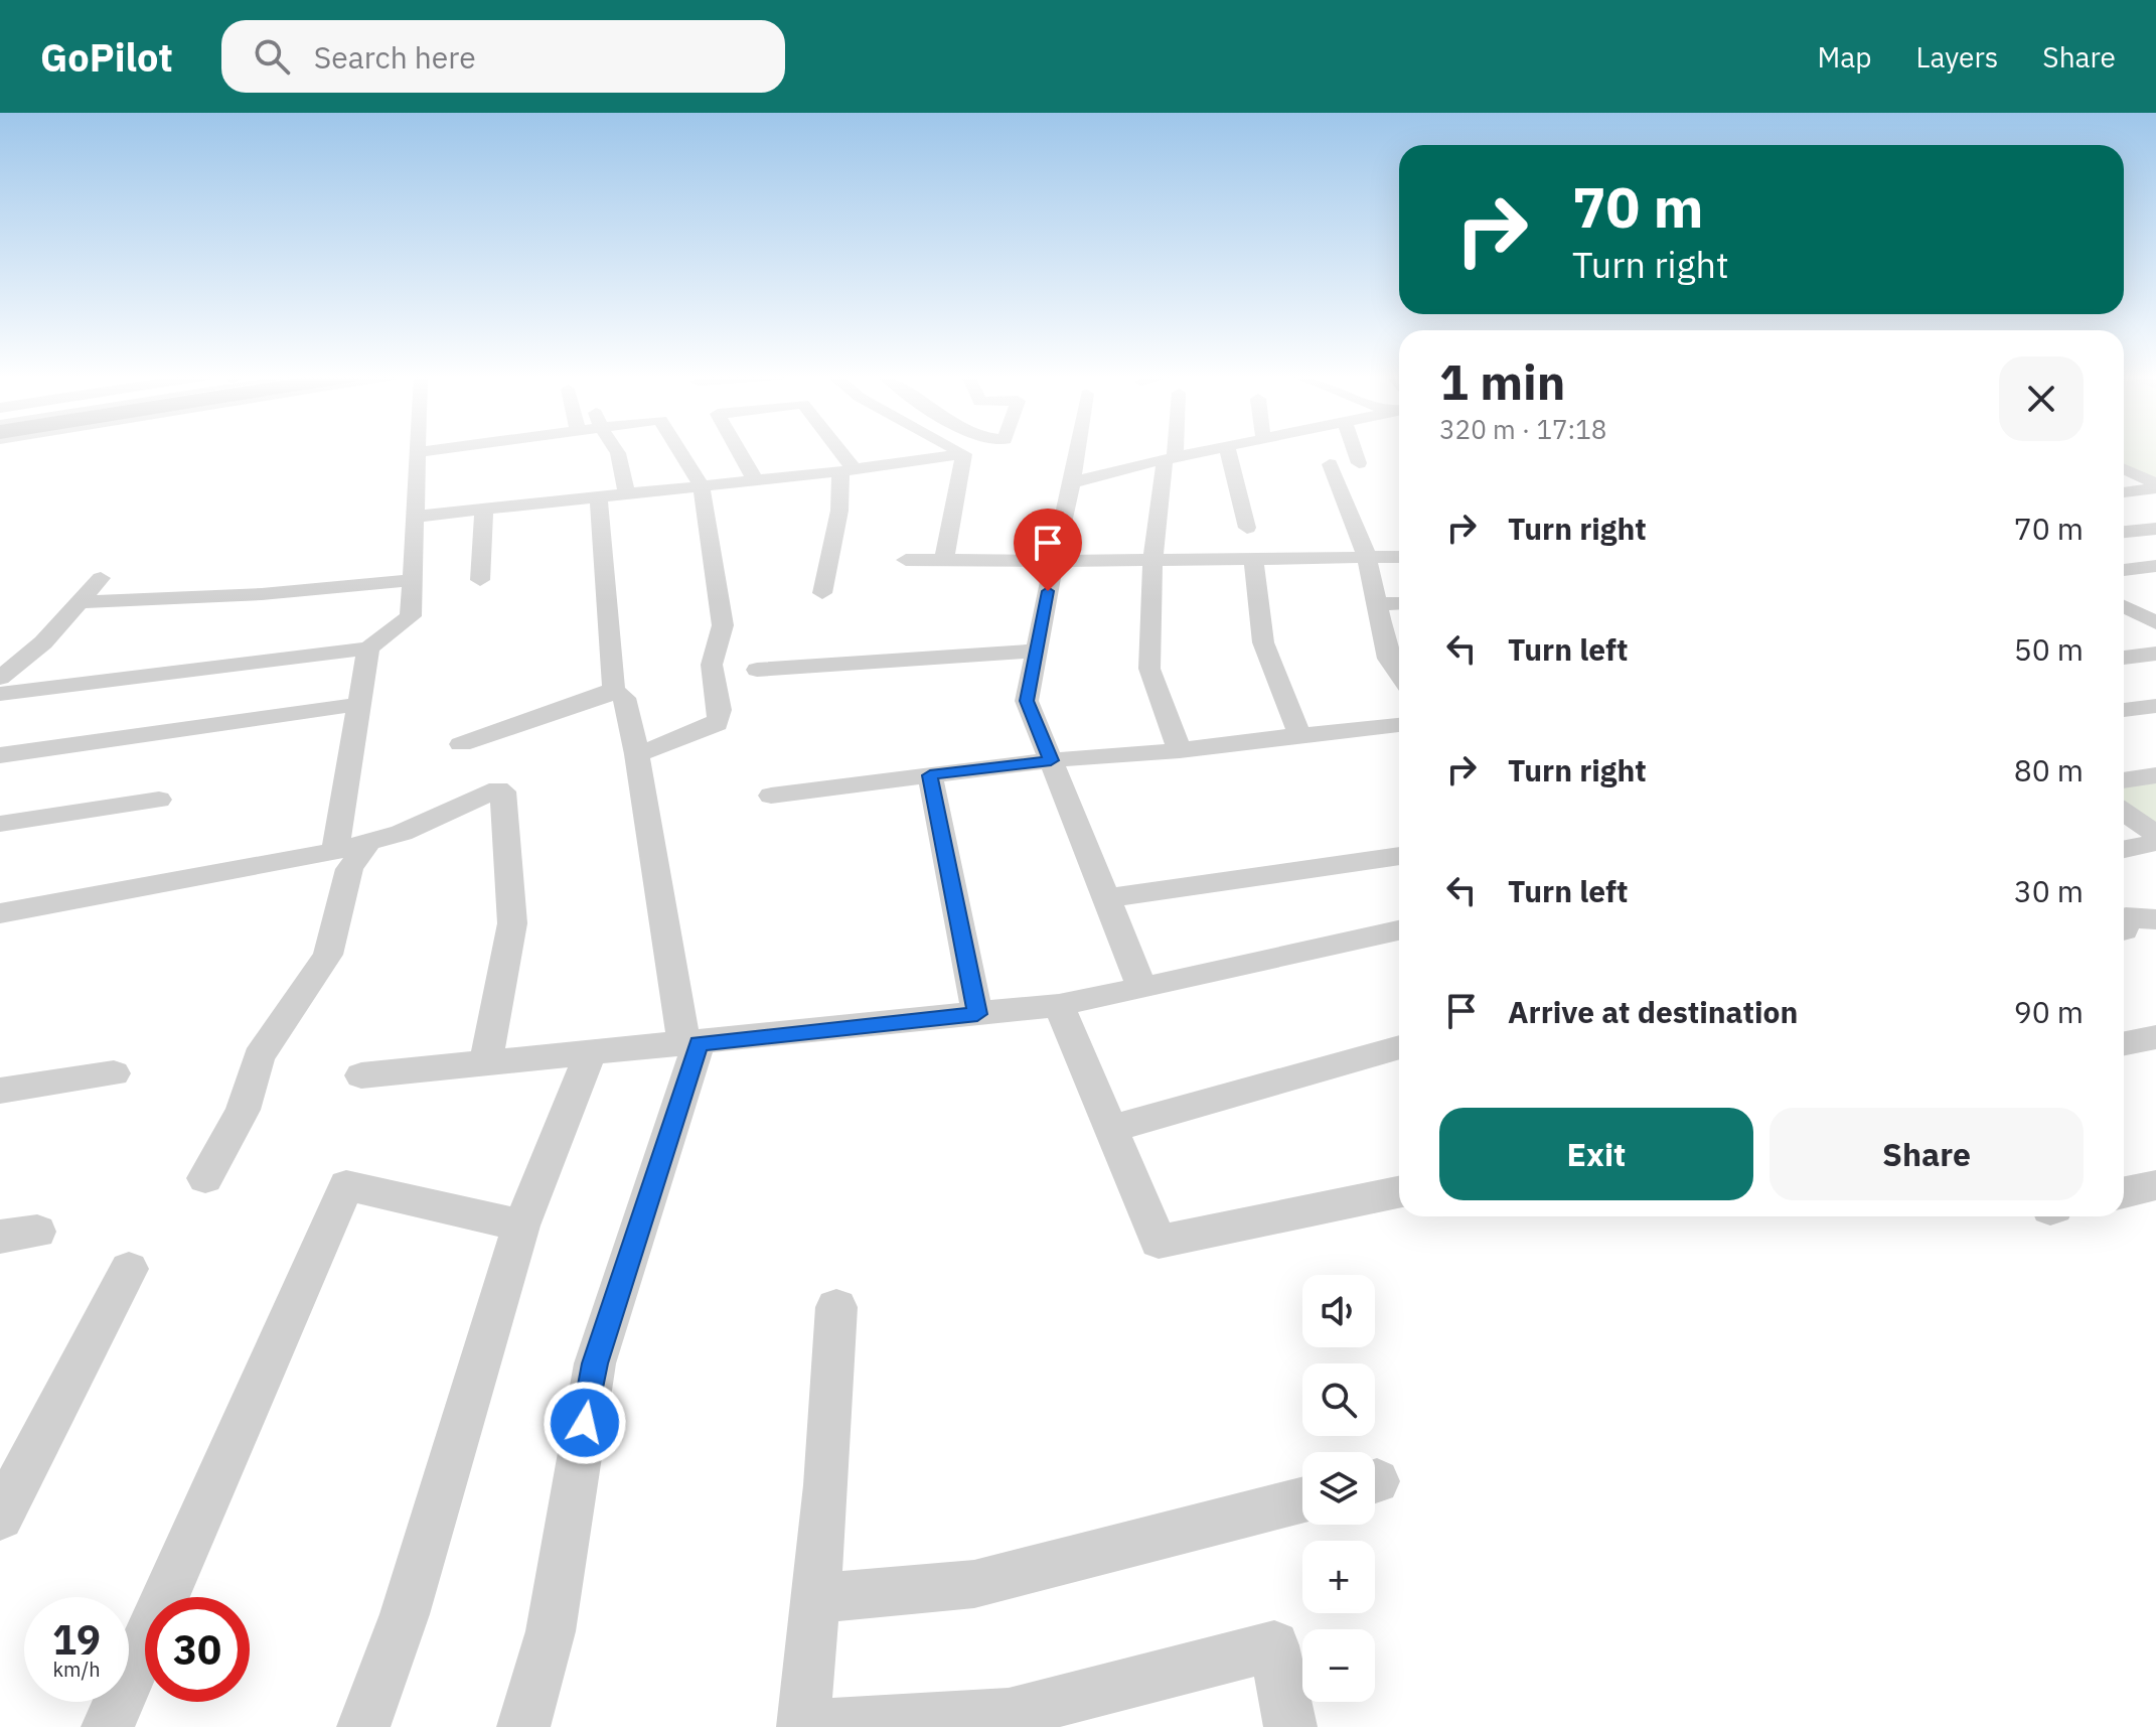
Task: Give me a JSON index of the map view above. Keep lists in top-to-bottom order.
{
  "page": {
    "header": "GoPilot",
    "search": "Search here",
    "nav": ["Map", "Layers", "Share"],
    "turn": ["70 m", "Turn right"],
    "heading": ["1 min", "320 m · 17:18"],
    "list": [
      {
        "name": "Turn right",
        "value": "70 m"
      },
      {
        "name": "Turn left",
        "value": "50 m"
      },
      {
        "name": "Turn right",
        "value": "80 m"
      },
      {
        "name": "Turn left",
        "value": "30 m"
      },
      {
        "name": "Arrive at destination",
        "value": "90 m"
      }
    ],
    "buttons": ["Exit", "Share"],
    "map_buttons": ["+", "−"],
    "speed": "19 km/h",
    "limit": "30"
  }
}
